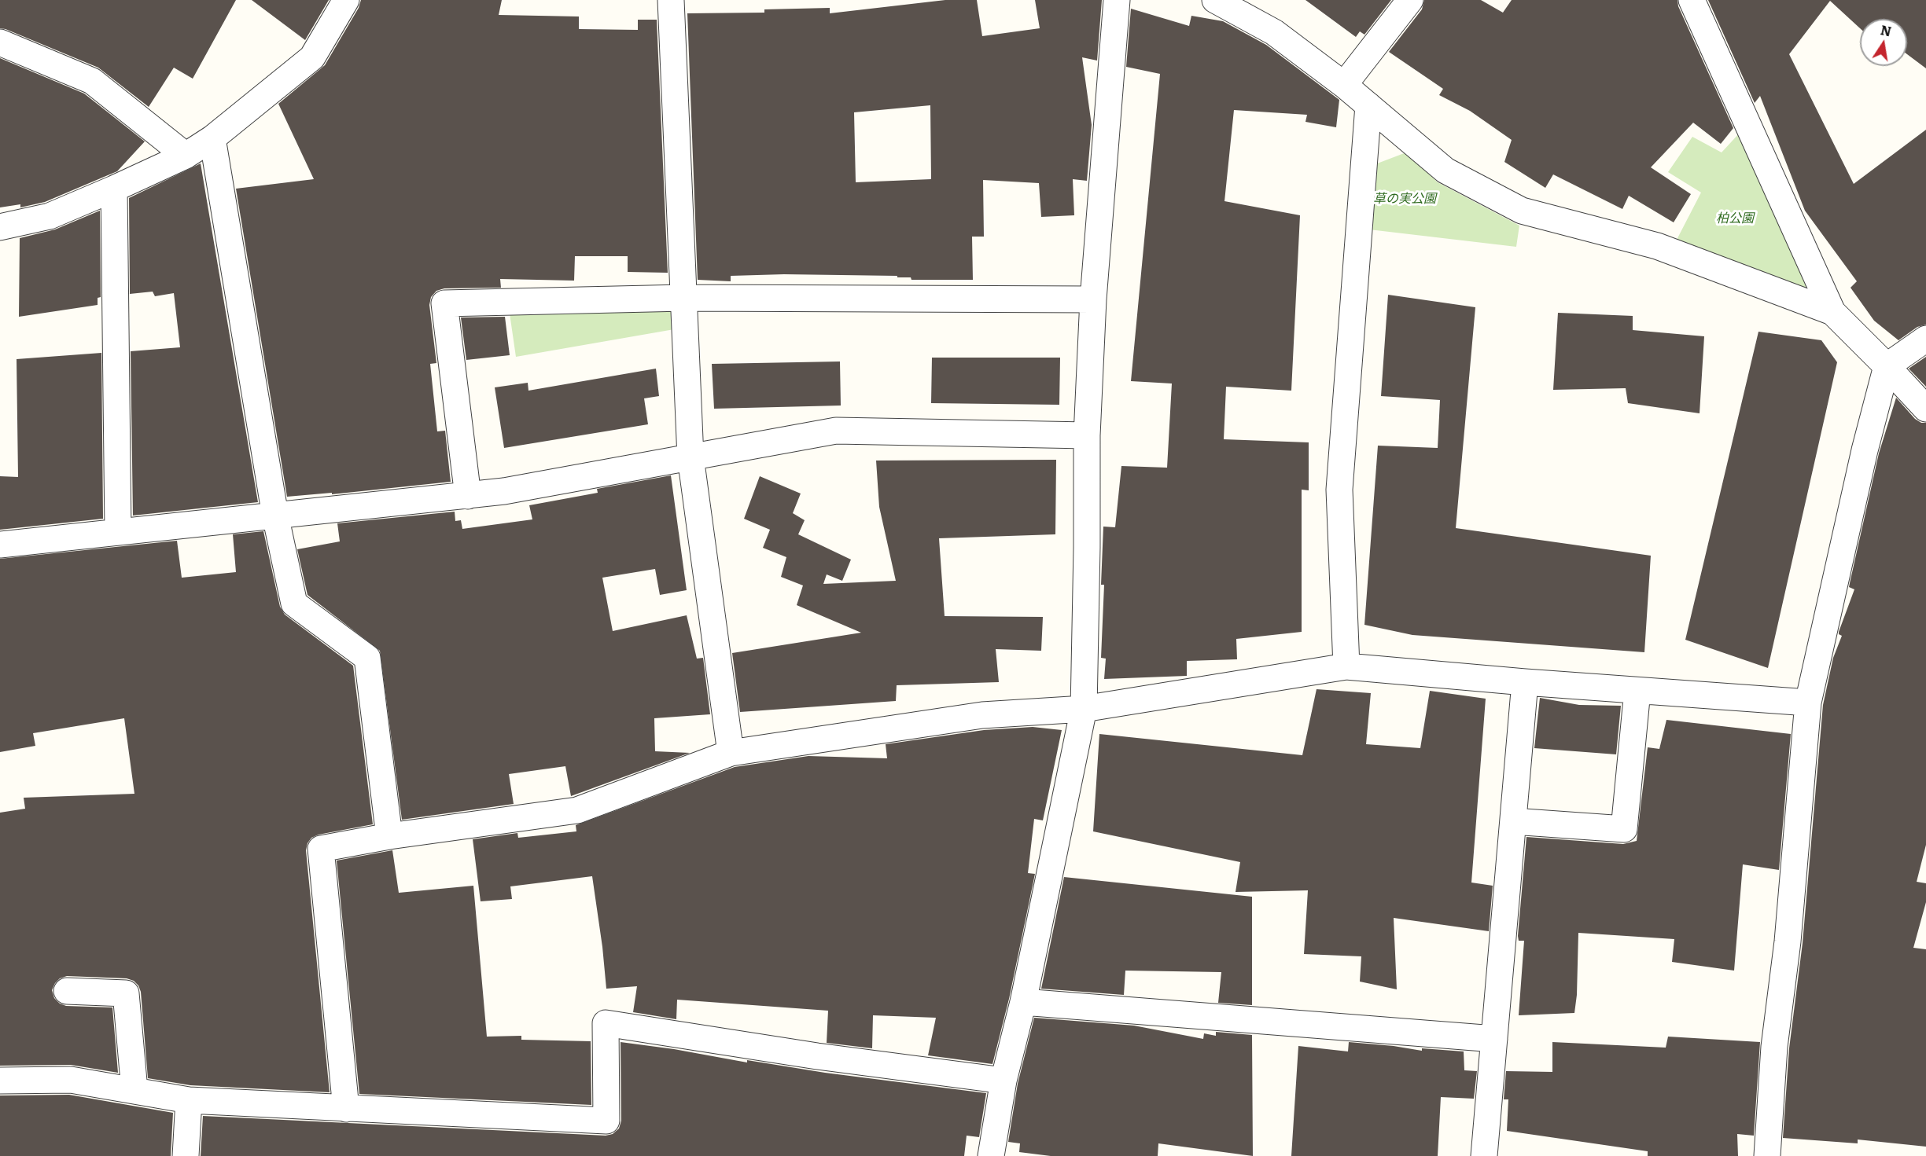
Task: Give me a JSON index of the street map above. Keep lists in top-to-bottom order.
{
  "parks": ["草の実公園", "柏公園"],
  "north": "top"
}
